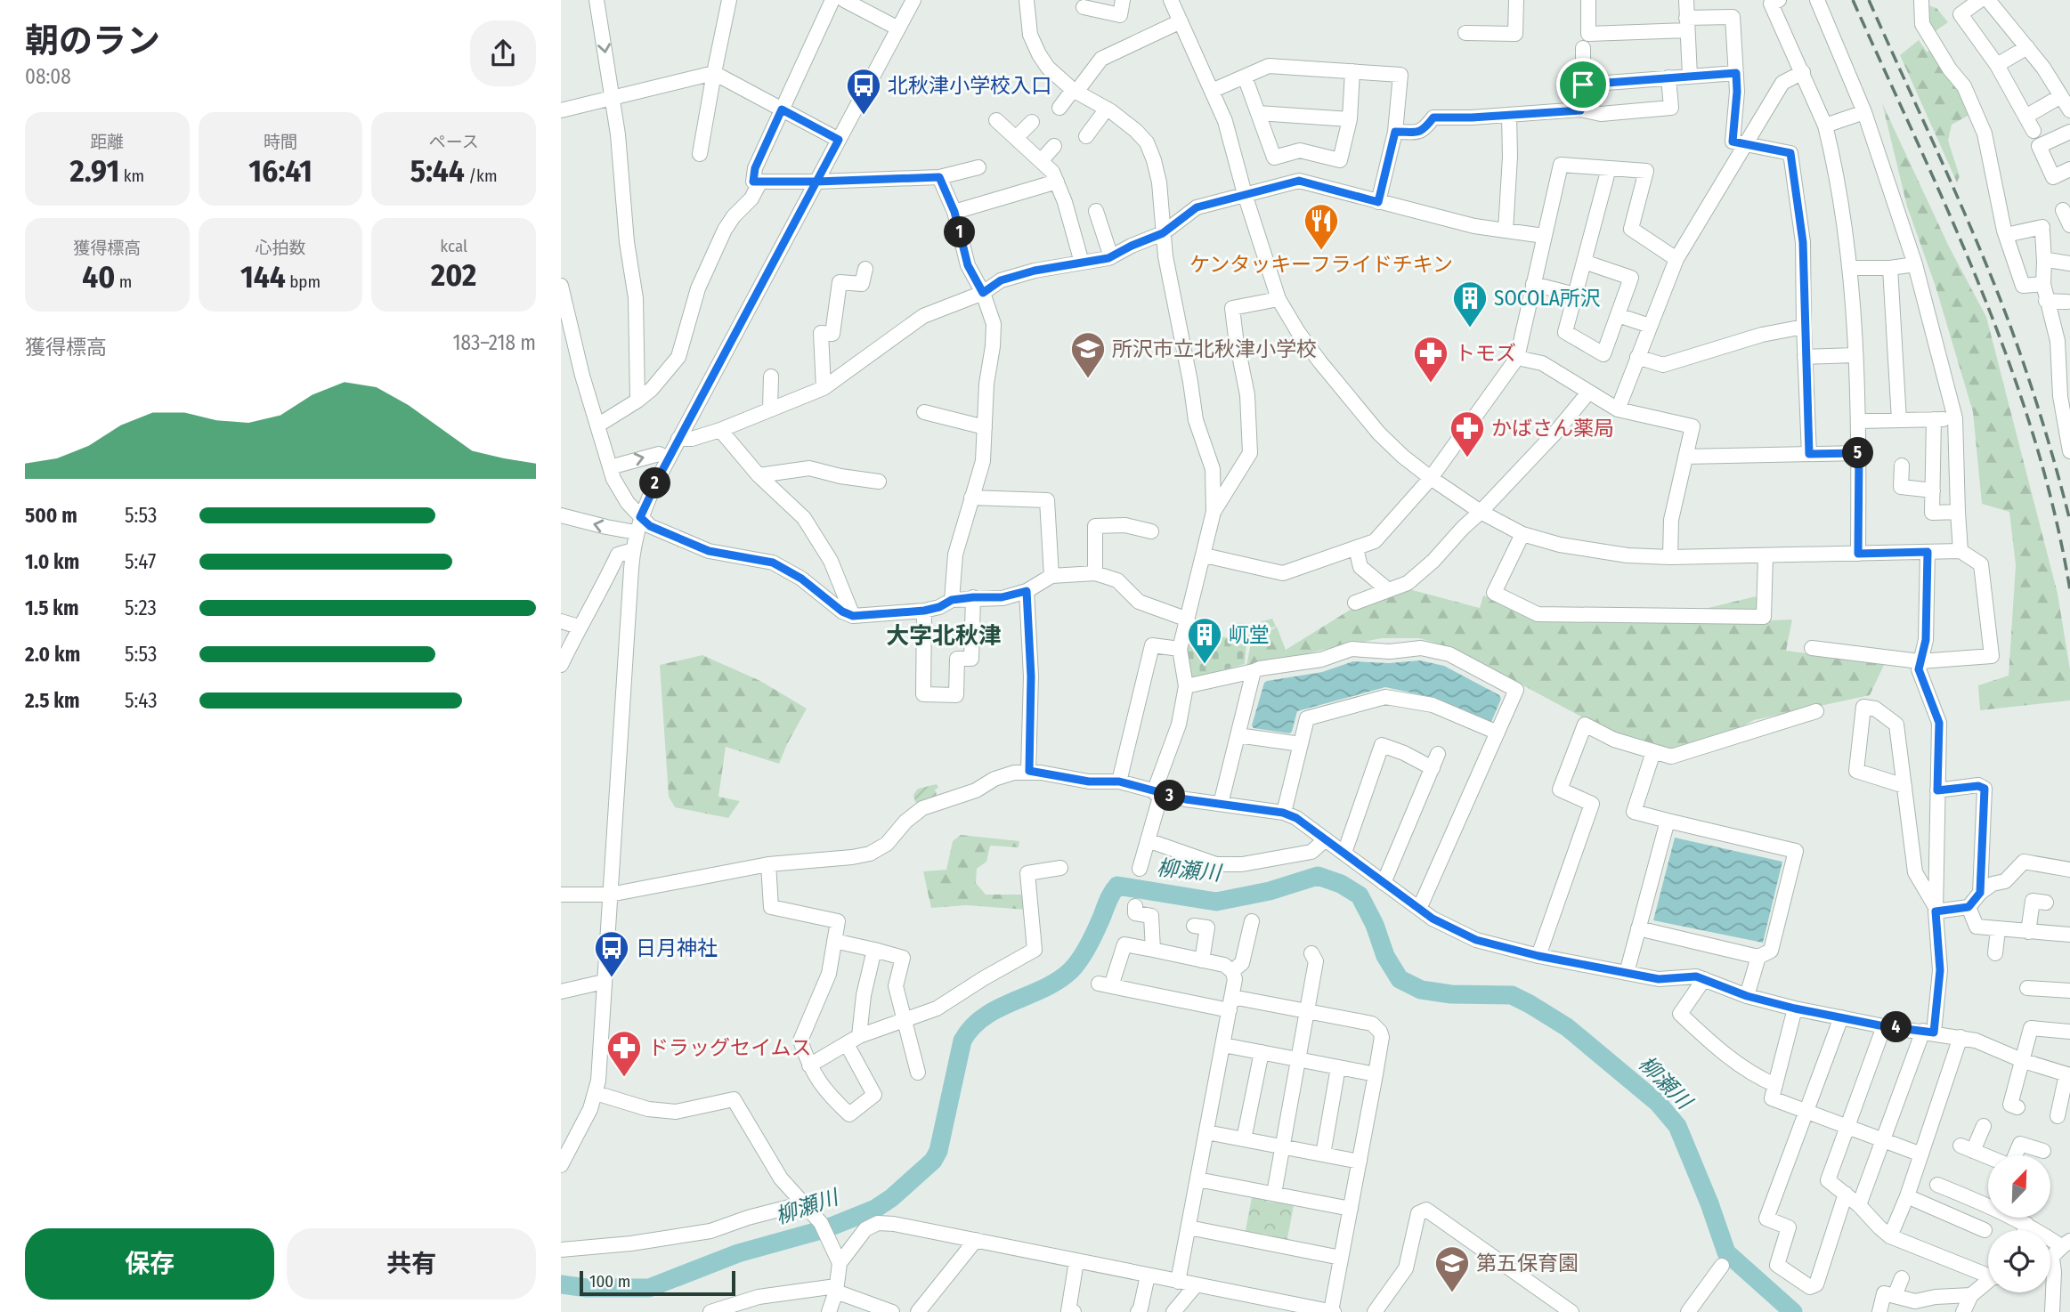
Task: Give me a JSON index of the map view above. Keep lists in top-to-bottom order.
{
  "districts": ["大字北秋津"],
  "water": ["柳瀬川"],
  "places": {
    "bus stop": ["北秋津小学校入口", "日月神社"],
    "restaurant": ["ケンタッキーフライドチキン"],
    "building": ["SOCOLA所沢", "屼堂"],
    "school or university": ["所沢市立北秋津小学校", "第五保育園"],
    "pharmacy": ["トモズ", "かばさん薬局", "ドラッグセイムス"]
  },
  "scale_bar": "100 m",
  "north": "top right",
  "page": {
    "heading": ["朝のラン", "08:08"],
    "stats": [
      ["距離", "2.91 km"],
      ["時間", "16:41"],
      ["ペース", "5:44 /km"],
      ["獲得標高", "40 m"],
      ["心拍数", "144 bpm"],
      ["kcal", "202"]
    ],
    "pins": [
      "1",
      "5",
      "2",
      "3",
      "4"
    ],
    "chart": ["獲得標高", "183–218 m"],
    "list": [
      {
        "name": "500 m",
        "note": "5:53"
      },
      {
        "name": "1.0 km",
        "note": "5:47"
      },
      {
        "name": "1.5 km",
        "note": "5:23"
      },
      {
        "name": "2.0 km",
        "note": "5:53"
      },
      {
        "name": "2.5 km",
        "note": "5:43"
      }
    ],
    "buttons": ["保存", "共有"],
    "scale": "100 m"
  }
}
